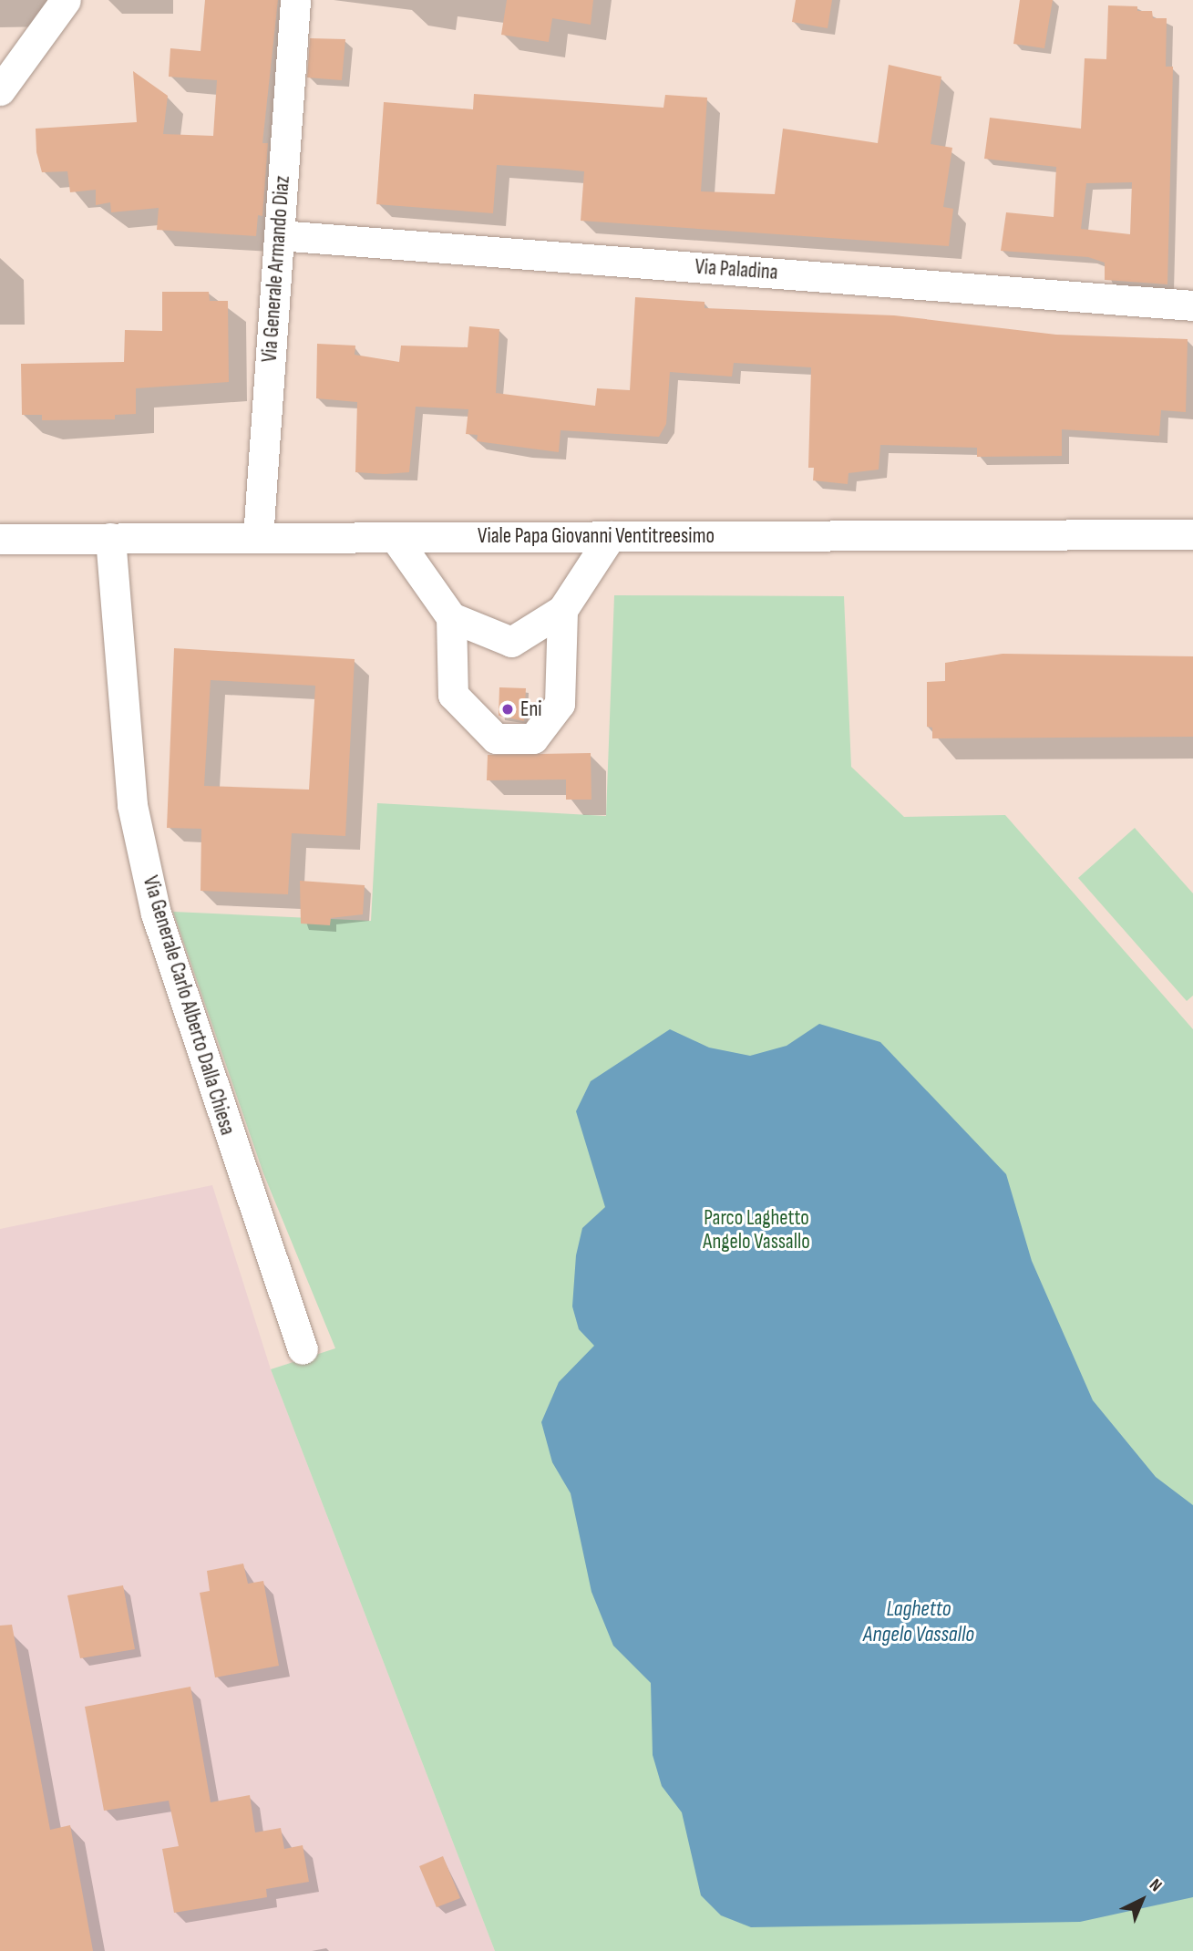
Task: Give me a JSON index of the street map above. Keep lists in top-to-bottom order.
{
  "streets": {
    "street": [
      "Via Generale Armando Diaz",
      "Via Paladina",
      "Viale Papa Giovanni Ventitreesimo",
      "Via Generale Carlo Alberto Dalla Chiesa"
    ]
  },
  "crossings": [
    ["Via Generale Armando Diaz", "Via Paladina"],
    ["Via Generale Armando Diaz", "Viale Papa Giovanni Ventitreesimo"],
    ["Viale Papa Giovanni Ventitreesimo", "Via Generale Carlo Alberto Dalla Chiesa"]
  ],
  "water": ["Laghetto Angelo Vassallo"],
  "parks": ["Parco Laghetto Angelo Vassallo"],
  "places": ["Eni"],
  "north": "top right"
}
